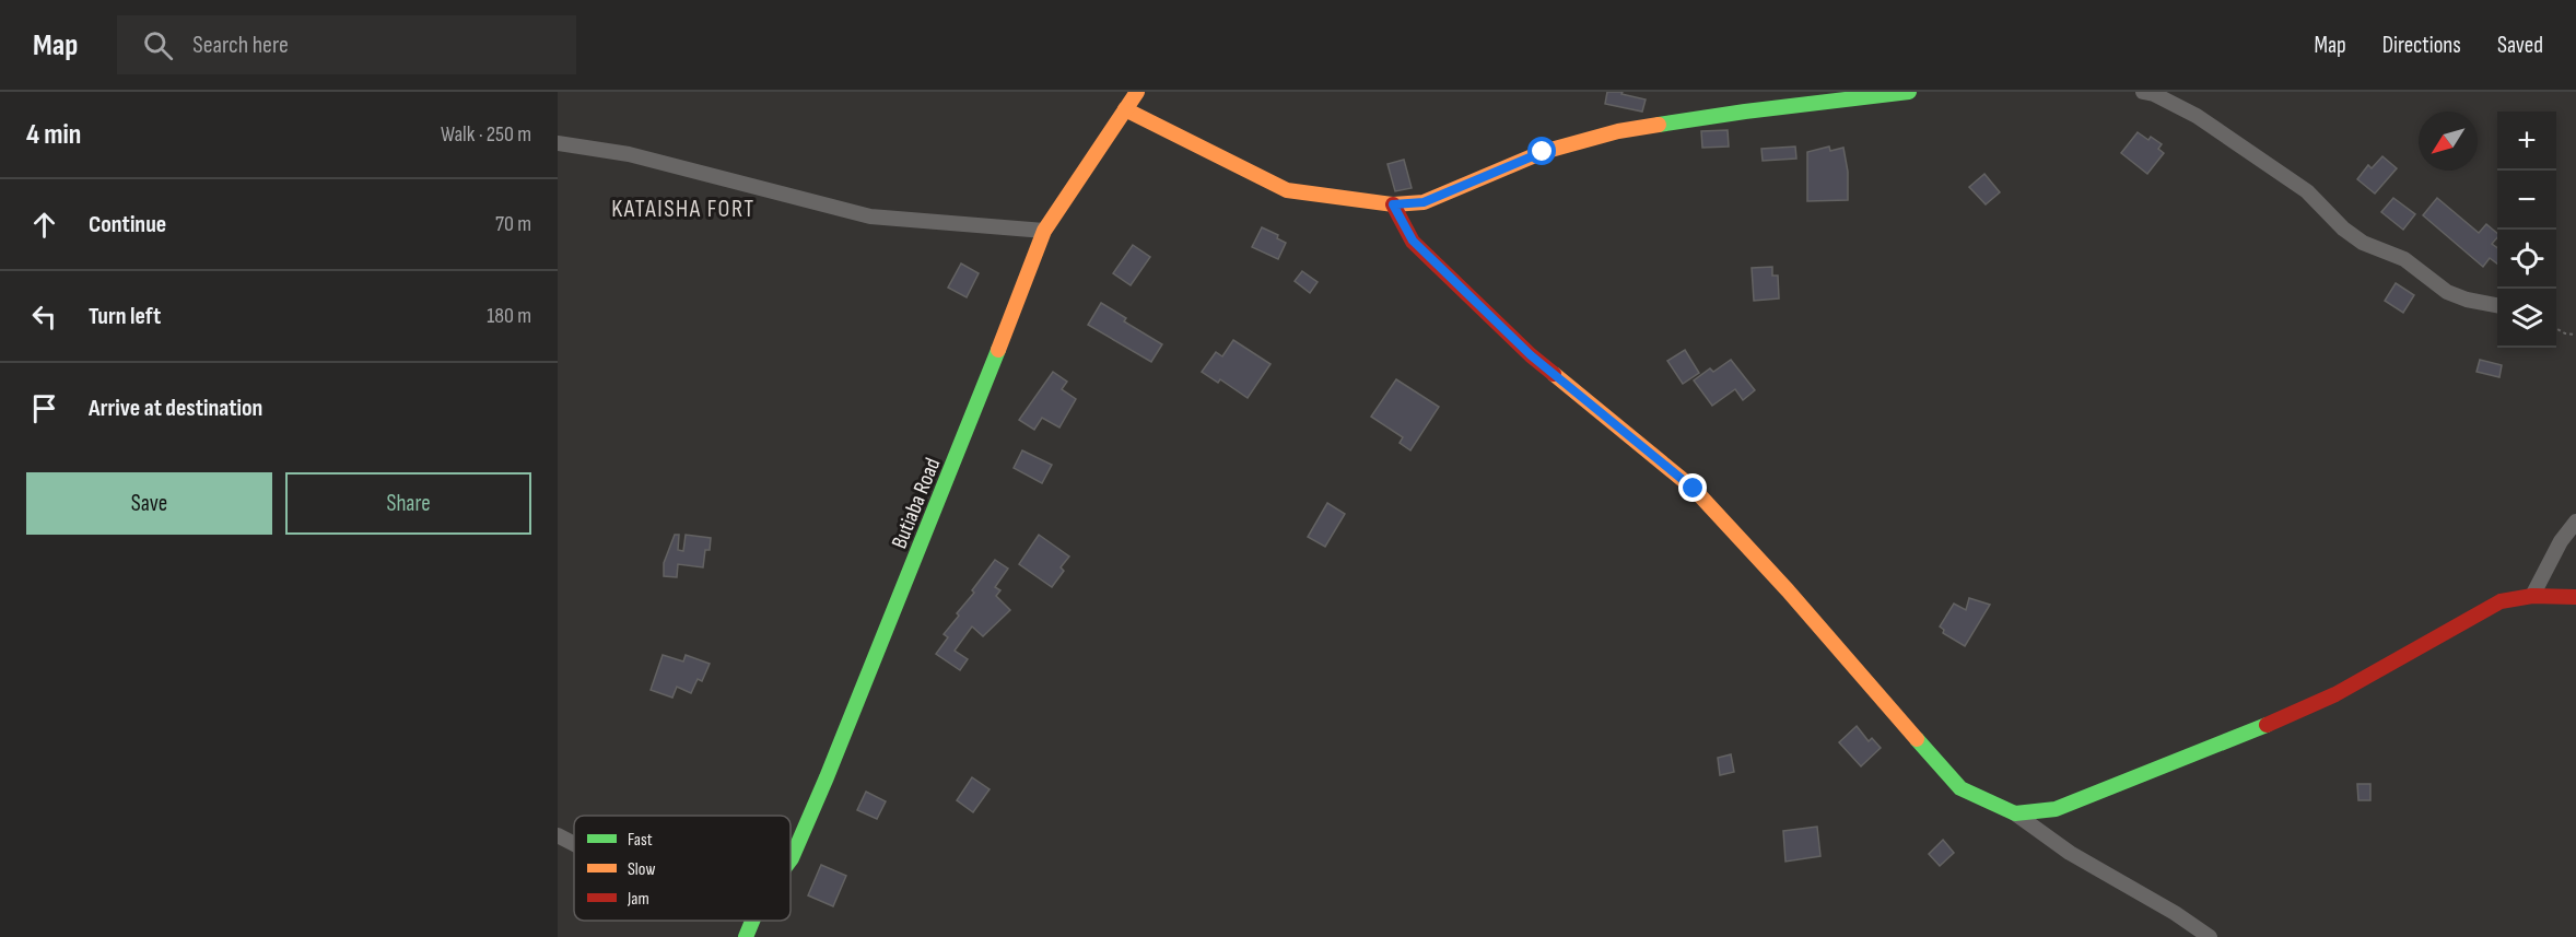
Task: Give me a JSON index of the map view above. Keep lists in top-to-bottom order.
{
  "streets": {
    "street": ["Butiaba Road"]
  },
  "districts": ["KATAISHA FORT"],
  "legend": ["Fast", "Slow", "Jam"],
  "north": "bottom left",
  "page": {
    "header": "Map",
    "search": "Search here",
    "nav": ["Map", "Directions", "Saved"],
    "heading": ["4 min", "Walk · 250 m"],
    "map_buttons": ["+", "−"],
    "list": [
      ["Continue", "70 m"],
      ["Turn left", "180 m"],
      "Arrive at destination"
    ],
    "buttons": ["Save", "Share"]
  }
}
